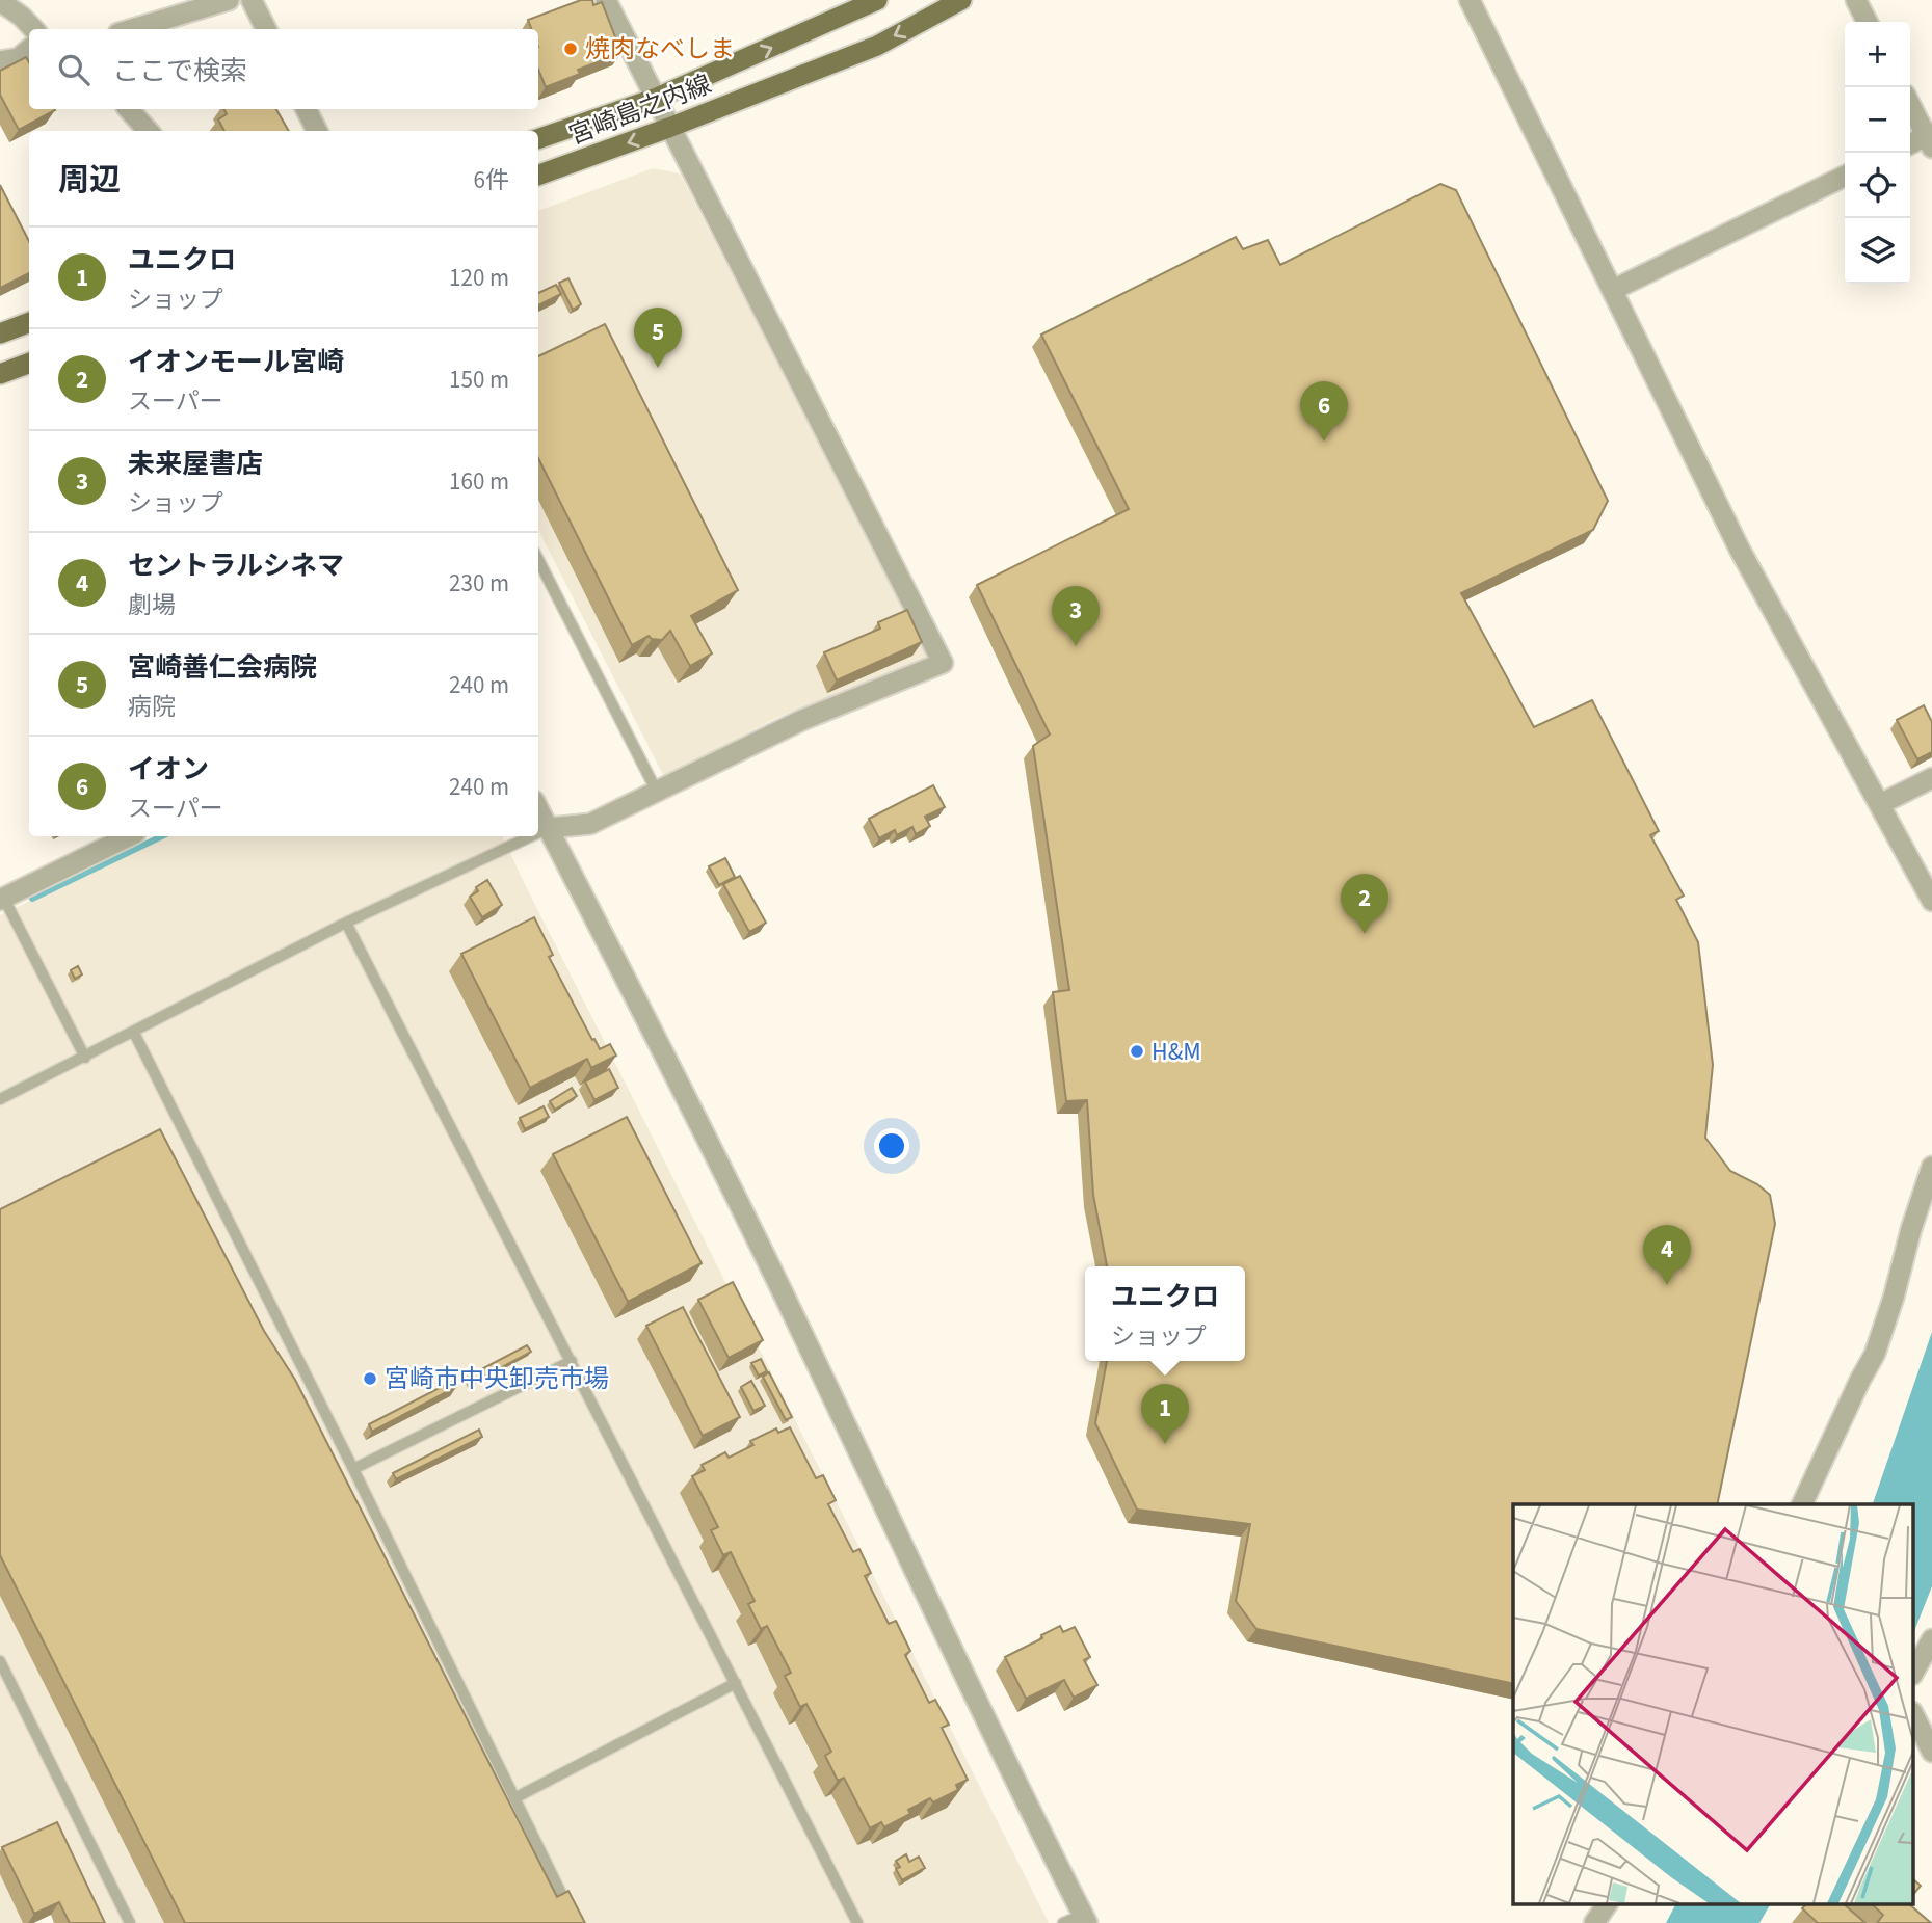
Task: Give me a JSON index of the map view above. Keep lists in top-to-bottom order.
{
  "streets": {
    "main road": ["宮崎島之内線"]
  },
  "places": ["焼肉なべしま", "H&M", "宮崎市中央卸売市場"],
  "page": {
    "map_buttons": ["+", "−"],
    "search": "ここで検索",
    "heading": ["周辺", "6件"],
    "list": [
      {
        "mark": "1",
        "name": "ユニクロ",
        "note": "ショップ",
        "value": "120 m"
      },
      {
        "mark": "2",
        "name": "イオンモール宮崎",
        "note": "スーパー",
        "value": "150 m"
      },
      {
        "mark": "3",
        "name": "未来屋書店",
        "note": "ショップ",
        "value": "160 m"
      },
      {
        "mark": "4",
        "name": "セントラルシネマ",
        "note": "劇場",
        "value": "230 m"
      },
      {
        "mark": "5",
        "name": "宮崎善仁会病院",
        "note": "病院",
        "value": "240 m"
      },
      {
        "mark": "6",
        "name": "イオン",
        "note": "スーパー",
        "value": "240 m"
      }
    ],
    "pins": [
      "5",
      "6",
      "3",
      "2",
      "4",
      "1"
    ],
    "popup": ["ユニクロ", "ショップ"]
  }
}
